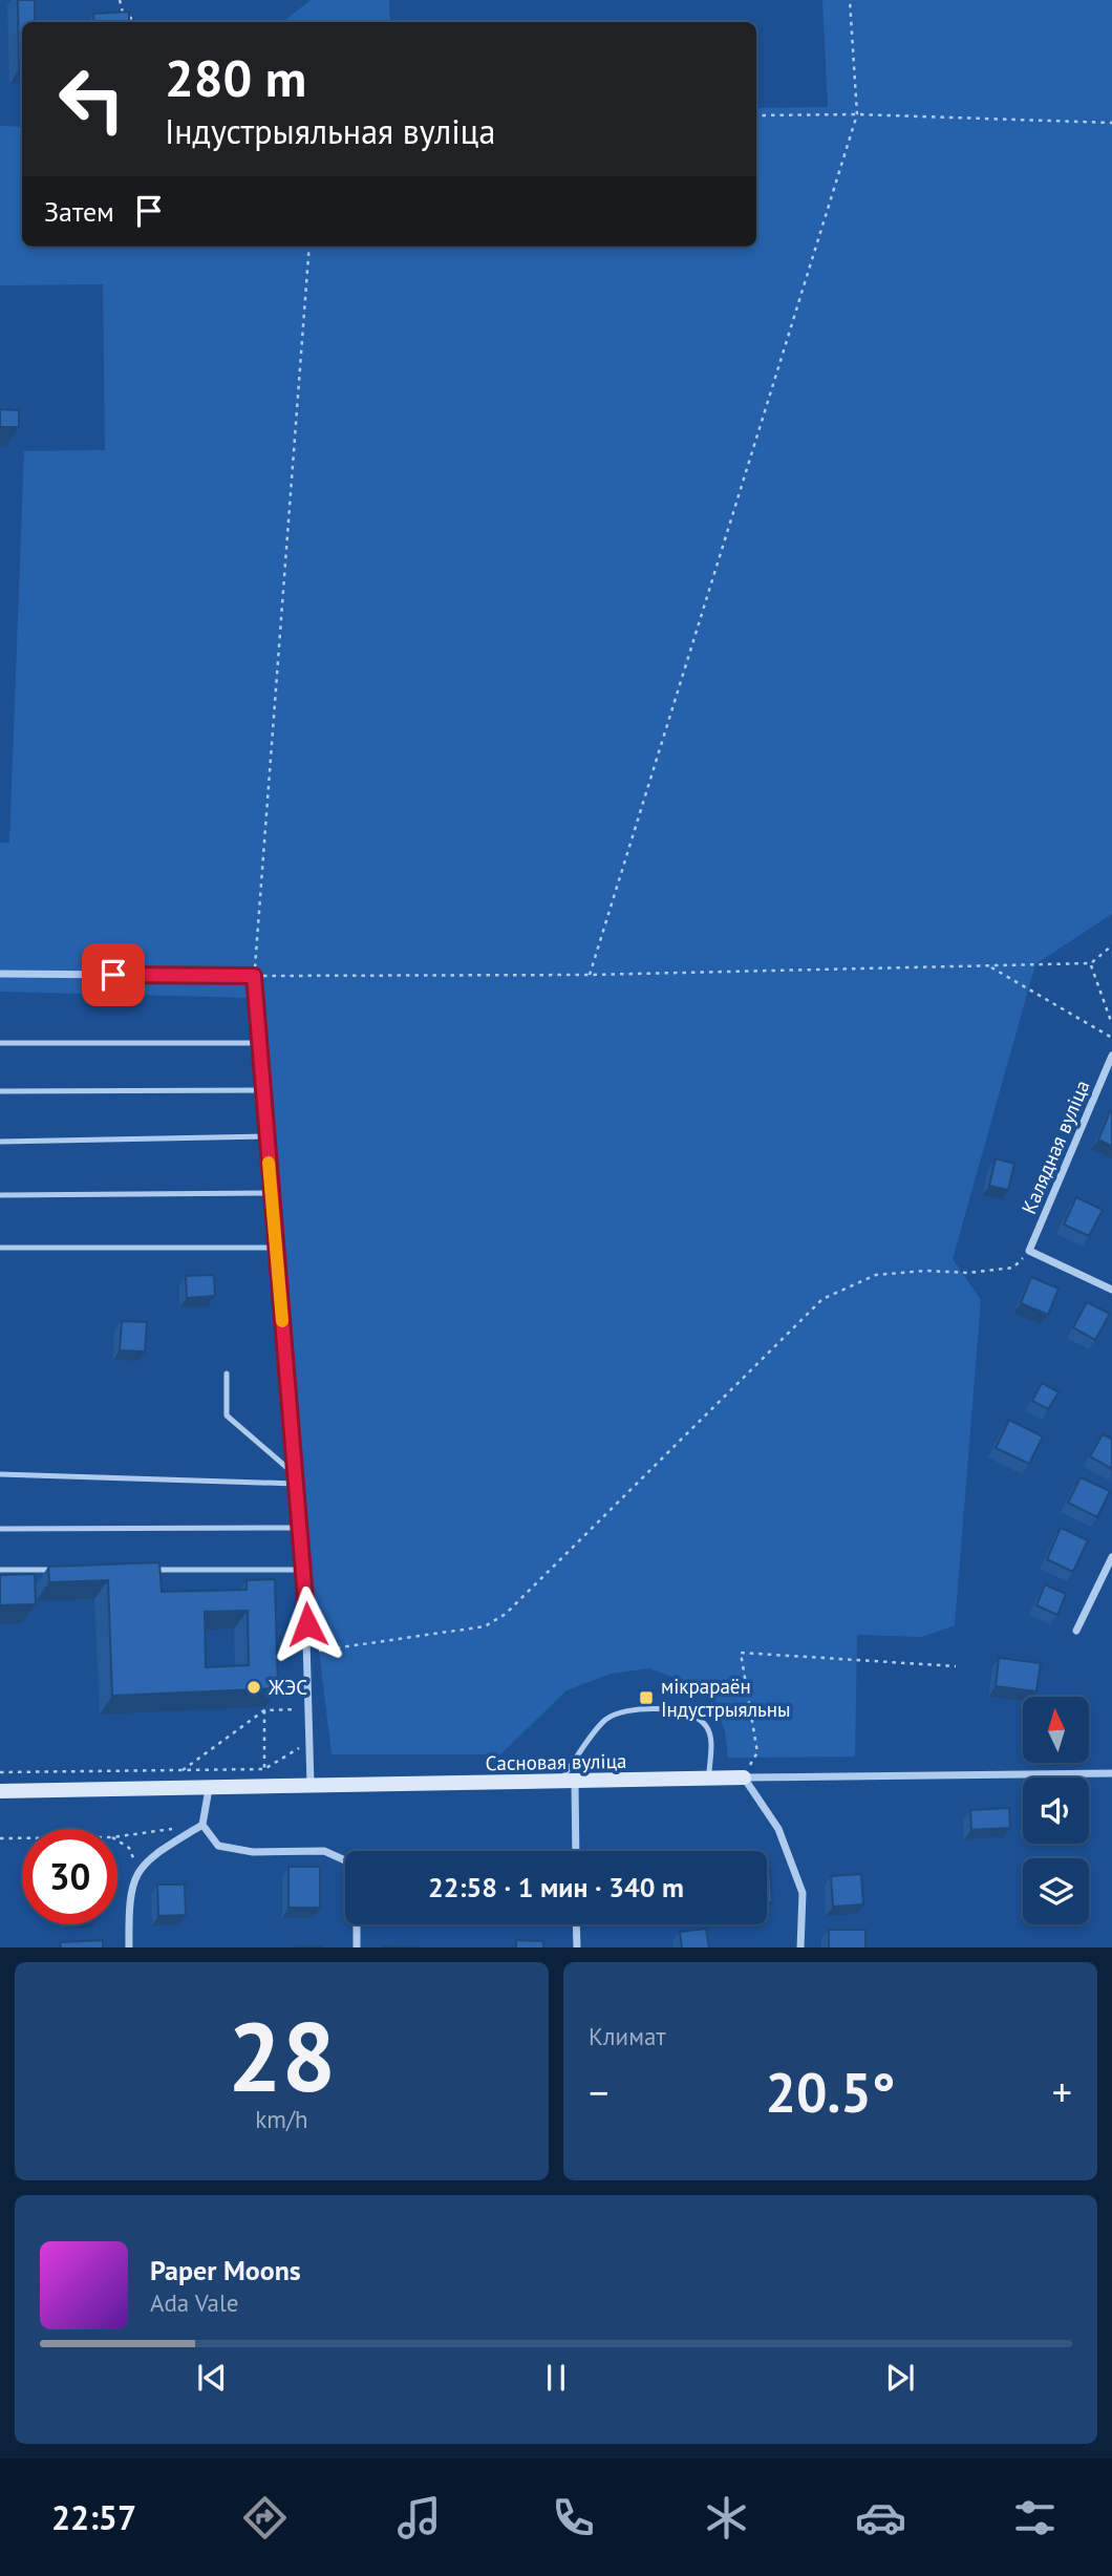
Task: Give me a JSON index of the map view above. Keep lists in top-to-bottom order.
{
  "streets": {
    "street": ["Калядная вуліца", "Сасновая вуліца"]
  },
  "places": {
    "other": ["ЖЭС"],
    "transit": ["мікрараён Індустрыяльны"]
  },
  "north": "top",
  "page": {
    "turn": ["280 m", "Індустрыяльная вуліца"],
    "then": "Затем",
    "limit": "30",
    "trip": "22:58 · 1 мин · 340 m",
    "tile": [
      ["28", "km/h"],
      "Климат"
    ],
    "heat": ["−", "20.5°", "+"],
    "song": ["Paper Moons", "Ada Vale"],
    "tabs": "22:57"
  }
}
